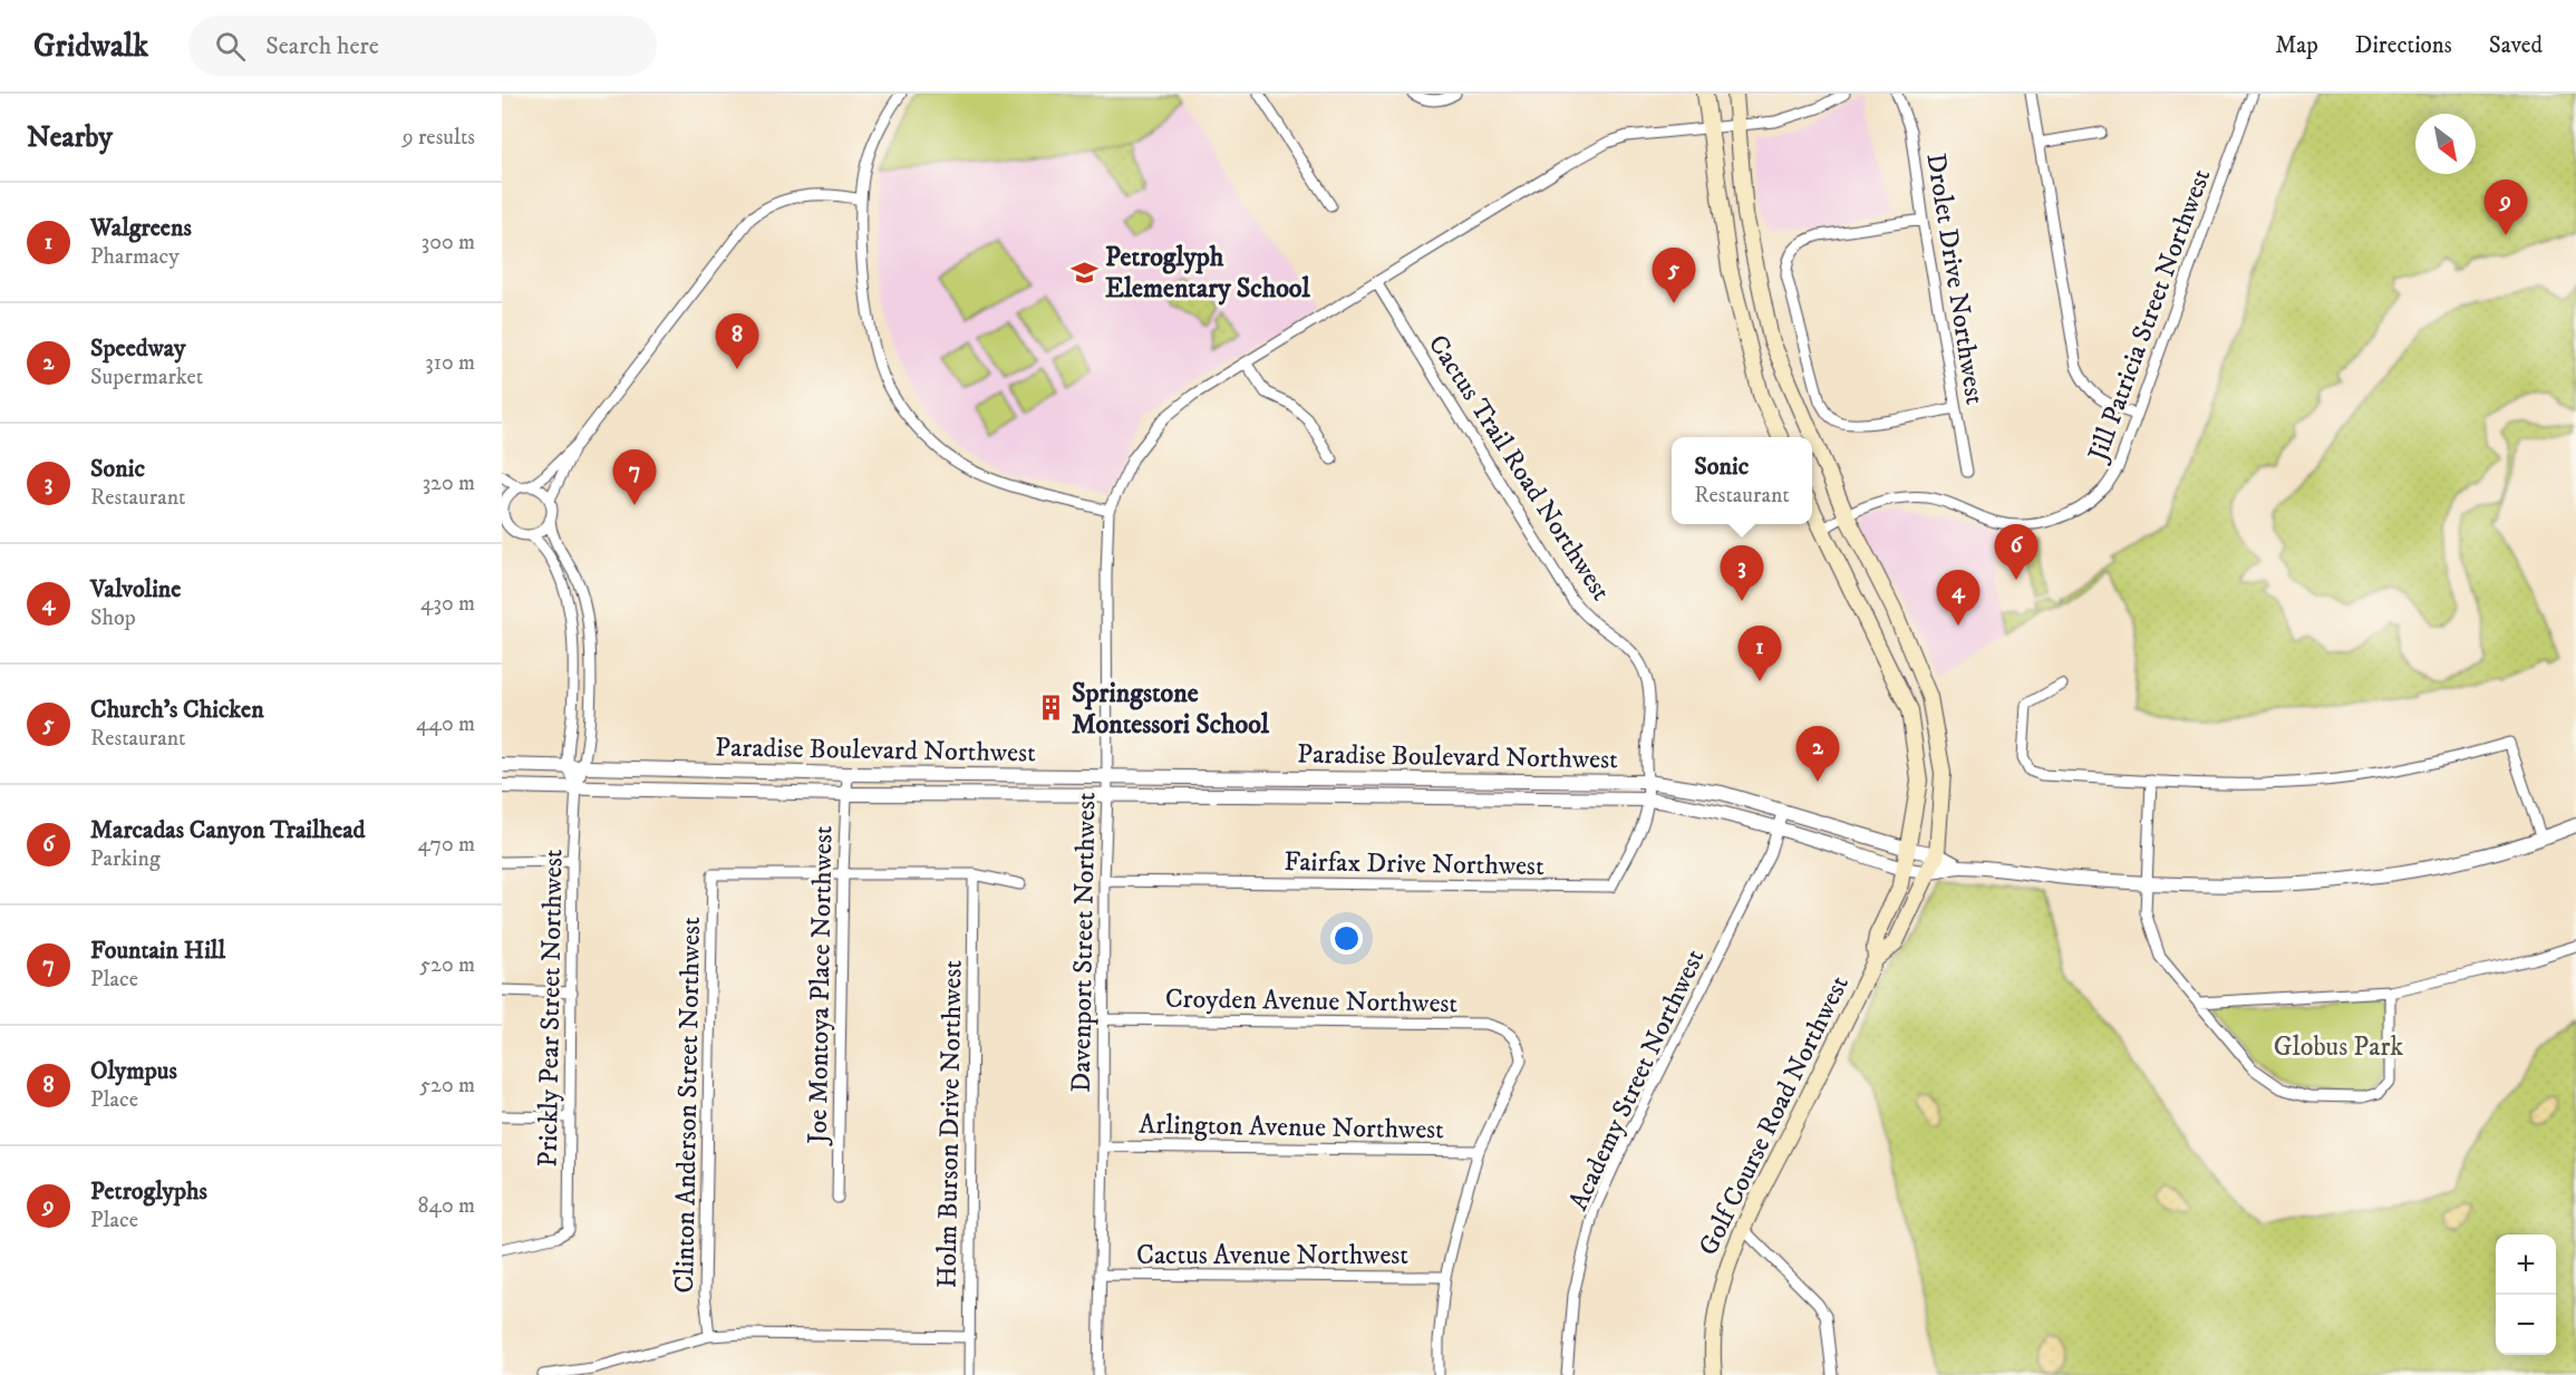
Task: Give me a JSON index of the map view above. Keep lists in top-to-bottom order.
{
  "streets": {
    "main road": ["Golf Course Road Northwest"],
    "street": [
      "Drolet Drive Northwest",
      "Jill Patricia Street Northwest",
      "Cactus Trail Road Northwest",
      "Paradise Boulevard Northwest",
      "Fairfax Drive Northwest",
      "Davenport Street Northwest",
      "Joe Montoya Place Northwest",
      "Croyden Avenue Northwest",
      "Prickly Pear Street Northwest",
      "Academy Street Northwest",
      "Clinton Anderson Street Northwest",
      "Holm Burson Drive Northwest",
      "Arlington Avenue Northwest",
      "Cactus Avenue Northwest"
    ]
  },
  "crossings": [
    ["Jill Patricia Street Northwest", "Golf Course Road Northwest"],
    ["Cactus Trail Road Northwest", "Paradise Boulevard Northwest"],
    ["Cactus Trail Road Northwest", "Fairfax Drive Northwest"],
    ["Paradise Boulevard Northwest", "Fairfax Drive Northwest"],
    ["Paradise Boulevard Northwest", "Davenport Street Northwest"],
    ["Paradise Boulevard Northwest", "Joe Montoya Place Northwest"],
    ["Paradise Boulevard Northwest", "Prickly Pear Street Northwest"],
    ["Paradise Boulevard Northwest", "Academy Street Northwest"],
    ["Paradise Boulevard Northwest", "Golf Course Road Northwest"],
    ["Fairfax Drive Northwest", "Davenport Street Northwest"],
    ["Davenport Street Northwest", "Croyden Avenue Northwest"],
    ["Davenport Street Northwest", "Arlington Avenue Northwest"],
    ["Davenport Street Northwest", "Cactus Avenue Northwest"],
    ["Joe Montoya Place Northwest", "Clinton Anderson Street Northwest"],
    ["Croyden Avenue Northwest", "Arlington Avenue Northwest"]
  ],
  "parks": ["Globus Park"],
  "places": {
    "school or university": ["Petroglyph Elementary School"],
    "building": ["Springstone Montessori School"]
  },
  "north": "bottom right",
  "page": {
    "header": "Gridwalk",
    "search": "Search here",
    "nav": ["Map", "Directions", "Saved"],
    "heading": ["Nearby", "9 results"],
    "pins": [
      "9",
      "5",
      "8",
      "7",
      "6",
      "3",
      "4",
      "1",
      "2"
    ],
    "list": [
      {
        "mark": "1",
        "name": "Walgreens",
        "note": "Pharmacy",
        "value": "300 m"
      },
      {
        "mark": "2",
        "name": "Speedway",
        "note": "Supermarket",
        "value": "310 m"
      },
      {
        "mark": "3",
        "name": "Sonic",
        "note": "Restaurant",
        "value": "320 m"
      },
      {
        "mark": "4",
        "name": "Valvoline",
        "note": "Shop",
        "value": "430 m"
      },
      {
        "mark": "5",
        "name": "Church's Chicken",
        "note": "Restaurant",
        "value": "440 m"
      },
      {
        "mark": "6",
        "name": "Marcadas Canyon Trailhead",
        "note": "Parking",
        "value": "470 m"
      },
      {
        "mark": "7",
        "name": "Fountain Hill",
        "note": "Place",
        "value": "520 m"
      },
      {
        "mark": "8",
        "name": "Olympus",
        "note": "Place",
        "value": "520 m"
      },
      {
        "mark": "9",
        "name": "Petroglyphs",
        "note": "Place",
        "value": "840 m"
      }
    ],
    "popup": ["Sonic", "Restaurant"],
    "map_buttons": ["+", "−"]
  }
}
